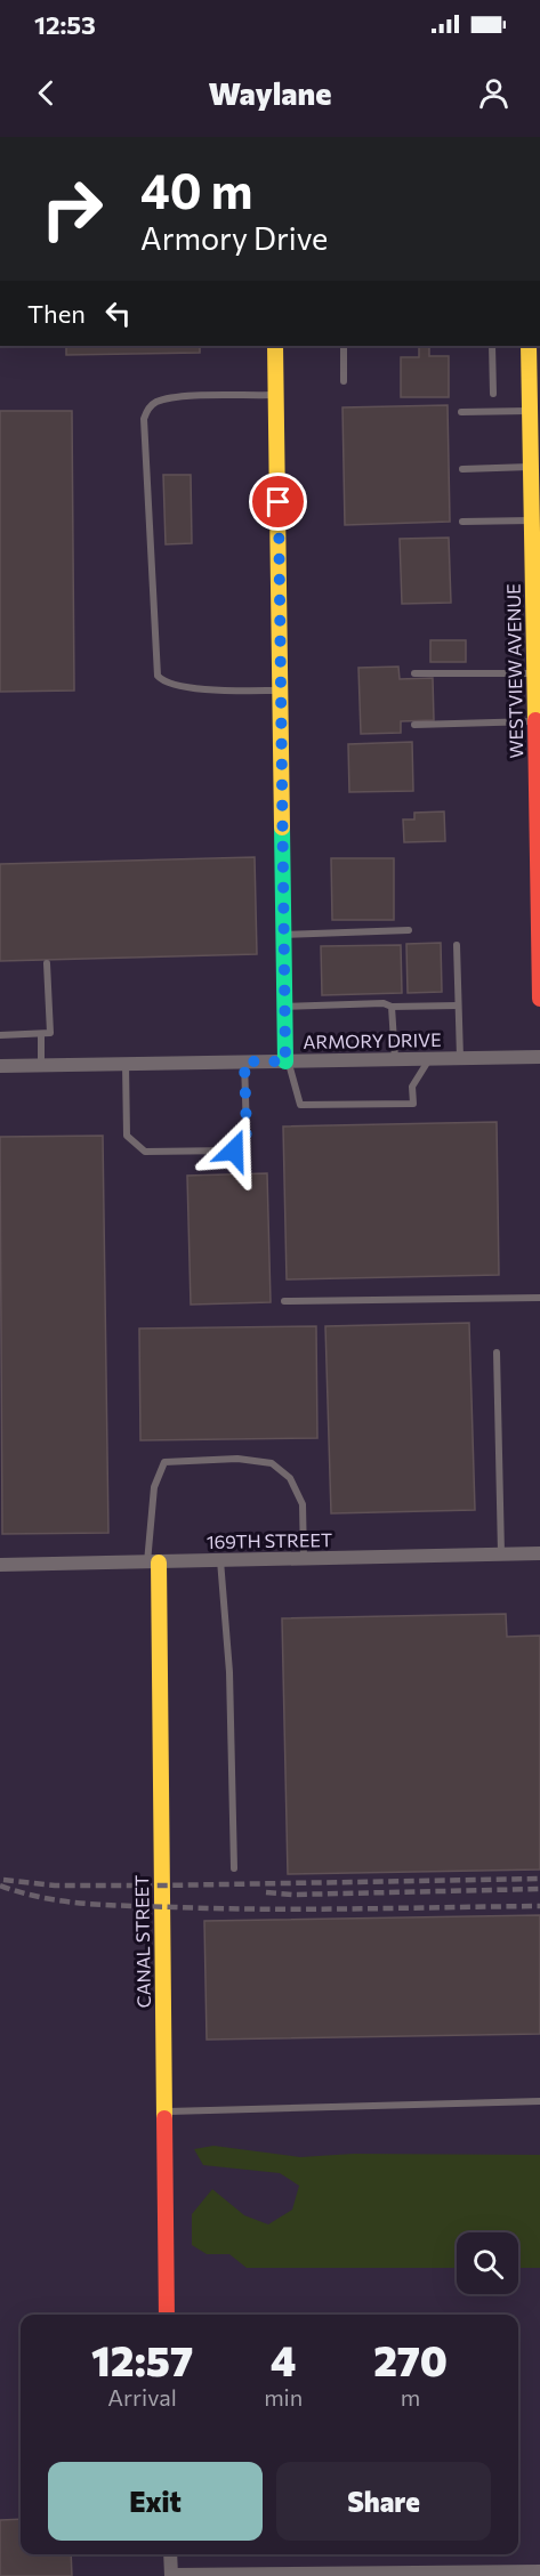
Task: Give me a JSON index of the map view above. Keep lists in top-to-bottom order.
{
  "streets": {
    "street": [
      "WESTVIEW AVENUE",
      "ARMORY DRIVE",
      "169TH STREET",
      "CANAL STREET"
    ]
  },
  "crossings": [
    ["169TH STREET", "CANAL STREET"]
  ],
  "page": {
    "status": "12:53",
    "header": "Waylane",
    "turn": ["40 m", "Armory Drive"],
    "then": "Then",
    "eta": [
      "12:57",
      "Arrival",
      "4",
      "min",
      "270",
      "m"
    ],
    "buttons": ["Exit", "Share"]
  }
}
